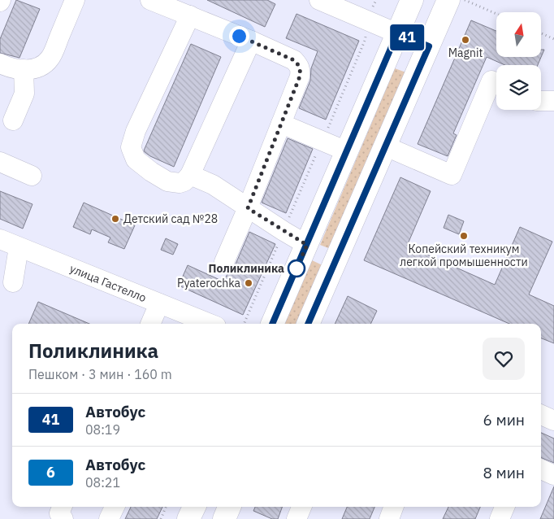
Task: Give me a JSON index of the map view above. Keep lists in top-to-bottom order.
{
  "streets": {
    "street": ["улица Гастелло"]
  },
  "places": [
    "Magnit",
    "Детский сад №28",
    "Копейский техникум легкой промышенности",
    "Поликлиника",
    "Pyaterochka"
  ],
  "lines": ["bus line 41"],
  "north": "top",
  "page": {
    "on_map": "41",
    "heading": ["Поликлиника", "Пешком · 3 мин · 160 m"],
    "list": [
      {
        "mark": "41",
        "name": "Автобус",
        "note": "08:19",
        "value": "6 мин"
      },
      {
        "mark": "6",
        "name": "Автобус",
        "note": "08:21",
        "value": "8 мин"
      }
    ]
  }
}
